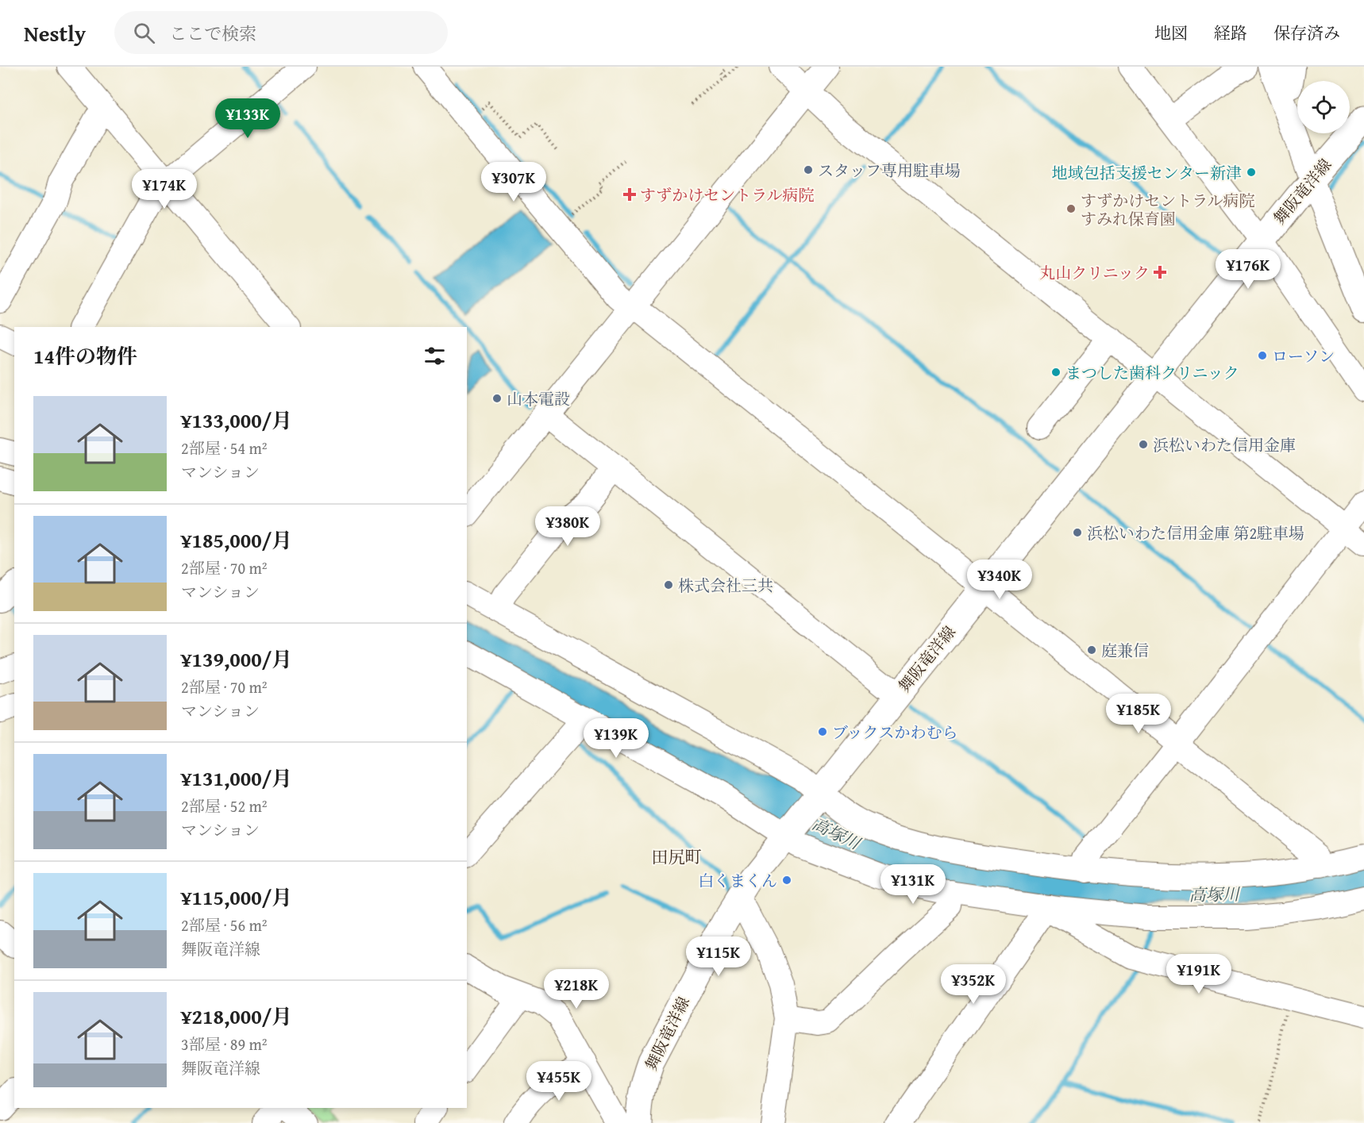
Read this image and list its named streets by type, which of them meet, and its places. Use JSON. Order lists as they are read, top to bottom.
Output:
{
  "streets": {
    "main road": ["舞阪竜洋線"]
  },
  "districts": ["田尻町"],
  "water": ["高塚川"],
  "places": {
    "other": [
      "スタッフ専用駐車場",
      "地域包括支援センター新津",
      "すずかけセントラル病院 すみれ保育園",
      "ローソン",
      "まつした歯科クリニック",
      "山本電設",
      "浜松いわた信用金庫",
      "浜松いわた信用金庫 第2駐車場",
      "株式会社三共",
      "庭兼信",
      "ブックスかわむら",
      "白くまくん"
    ],
    "health": ["すずかけセントラル病院", "丸山クリニック"]
  },
  "page": {
    "header": "Nestly",
    "search": "ここで検索",
    "nav": ["地図", "経路", "保存済み"],
    "price": [
      "¥133K",
      "¥307K",
      "¥174K",
      "¥176K",
      "¥380K",
      "¥340K",
      "¥185K",
      "¥139K",
      "¥131K",
      "¥115K",
      "¥191K",
      "¥352K",
      "¥218K",
      "¥455K"
    ],
    "heading": "14件の物件",
    "list": [
      {
        "name": "¥133,000/月",
        "note": "2部屋 · 54 m² · マンション"
      },
      {
        "name": "¥185,000/月",
        "note": "2部屋 · 70 m² · マンション"
      },
      {
        "name": "¥139,000/月",
        "note": "2部屋 · 70 m² · マンション"
      },
      {
        "name": "¥131,000/月",
        "note": "2部屋 · 52 m² · マンション"
      },
      {
        "name": "¥115,000/月",
        "note": "2部屋 · 56 m² · 舞阪竜洋線"
      },
      {
        "name": "¥218,000/月",
        "note": "3部屋 · 89 m² · 舞阪竜洋線"
      }
    ]
  }
}
